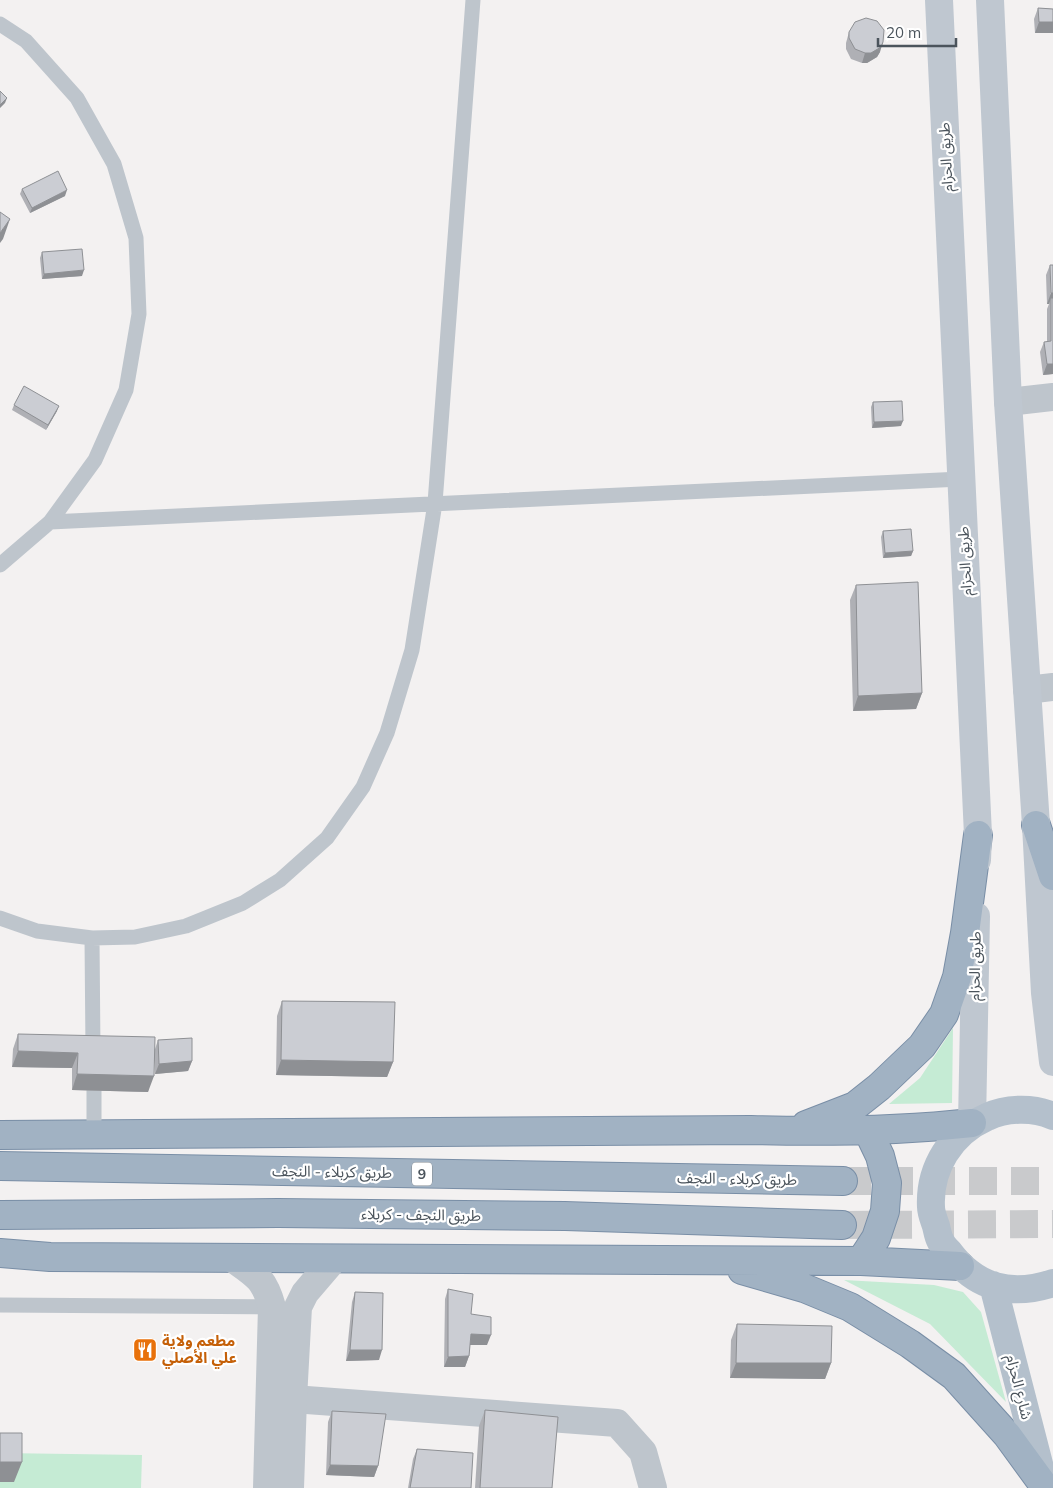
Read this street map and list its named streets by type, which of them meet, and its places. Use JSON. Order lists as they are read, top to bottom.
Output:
{
  "streets": {
    "highway": ["طريق کربلاء - النجف", "9", "طريق النجف - کربلاء"],
    "main road": ["طريق الحزام", "شارع الحزام"]
  },
  "places": {
    "restaurant": ["مطعم ولاية علي الأصلي"]
  },
  "scale_bar": "20 m"
}
